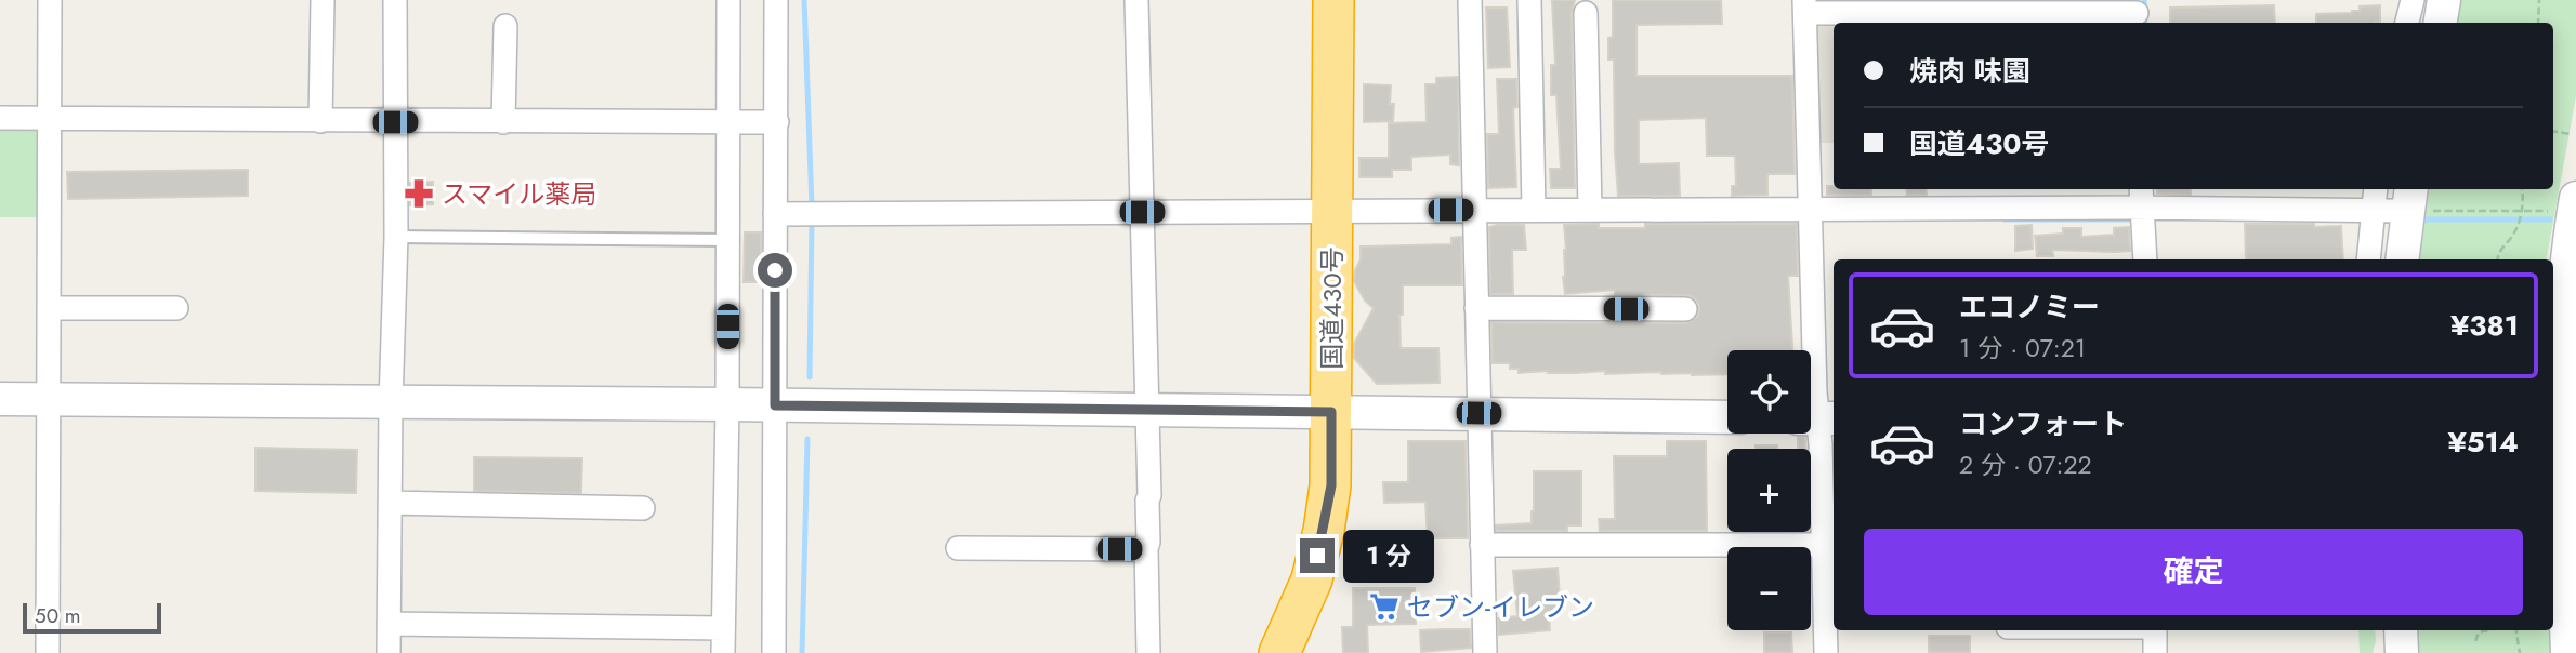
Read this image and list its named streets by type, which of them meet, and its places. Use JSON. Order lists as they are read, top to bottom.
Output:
{
  "streets": {
    "highway": ["国道430号"]
  },
  "places": {
    "pharmacy": ["スマイル薬局"],
    "supermarket": ["セブン-イレブン"]
  },
  "scale_bar": "50 m",
  "page": {
    "banner": ["焼肉 味園", "国道430号"],
    "list": [
      {
        "name": "エコノミー",
        "note": "1 分 · 07:21",
        "value": "¥381"
      },
      {
        "name": "コンフォート",
        "note": "2 分 · 07:22",
        "value": "¥514"
      }
    ],
    "map_buttons": ["+", "−"],
    "buttons": "確定",
    "bubble": "1 分",
    "scale": "50 m"
  }
}
